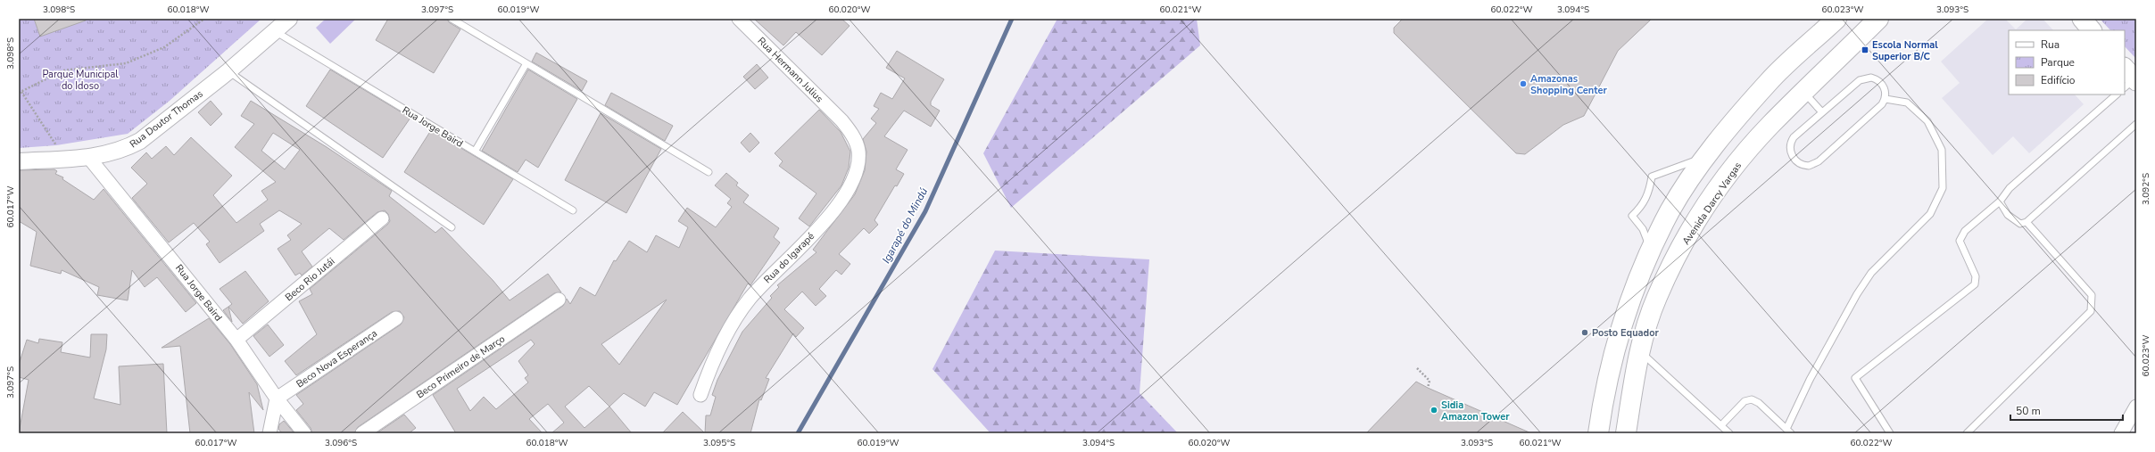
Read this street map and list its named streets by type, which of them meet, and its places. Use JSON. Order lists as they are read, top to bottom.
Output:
{
  "streets": {
    "main road": ["Avenida Darcy Vargas"],
    "street": [
      "Rua Hermann Julius",
      "Rua Doutor Thomas",
      "Rua Jorge Baird",
      "Rua do Igarapé",
      "Beco Rio Jutái",
      "Beco Nova Esperança",
      "Beco Primeiro de Março"
    ]
  },
  "crossings": [
    ["Rua Hermann Julius", "Rua do Igarapé"],
    ["Rua Doutor Thomas", "Rua Jorge Baird"],
    ["Rua Jorge Baird", "Beco Rio Jutái"],
    ["Rua Jorge Baird", "Beco Nova Esperança"]
  ],
  "water": ["Igarapé do Mindú"],
  "parks": ["Parque Municipal do Idoso"],
  "places": {
    "transit": ["Escola Normal Superior B/C"],
    "other": ["Amazonas Shopping Center", "Posto Equador", "Sidia Amazon Tower"]
  },
  "legend": ["Rua", "Parque", "Edifício"],
  "scale_bar": "50 m",
  "coordinates": [
    "3.098°S",
    "60.018°W",
    "3.097°S",
    "60.019°W",
    "60.020°W",
    "60.021°W",
    "60.022°W",
    "3.094°S",
    "60.023°W",
    "3.093°S",
    "3.092°S",
    "60.017°W",
    "3.096°S",
    "3.095°S"
  ]
}
